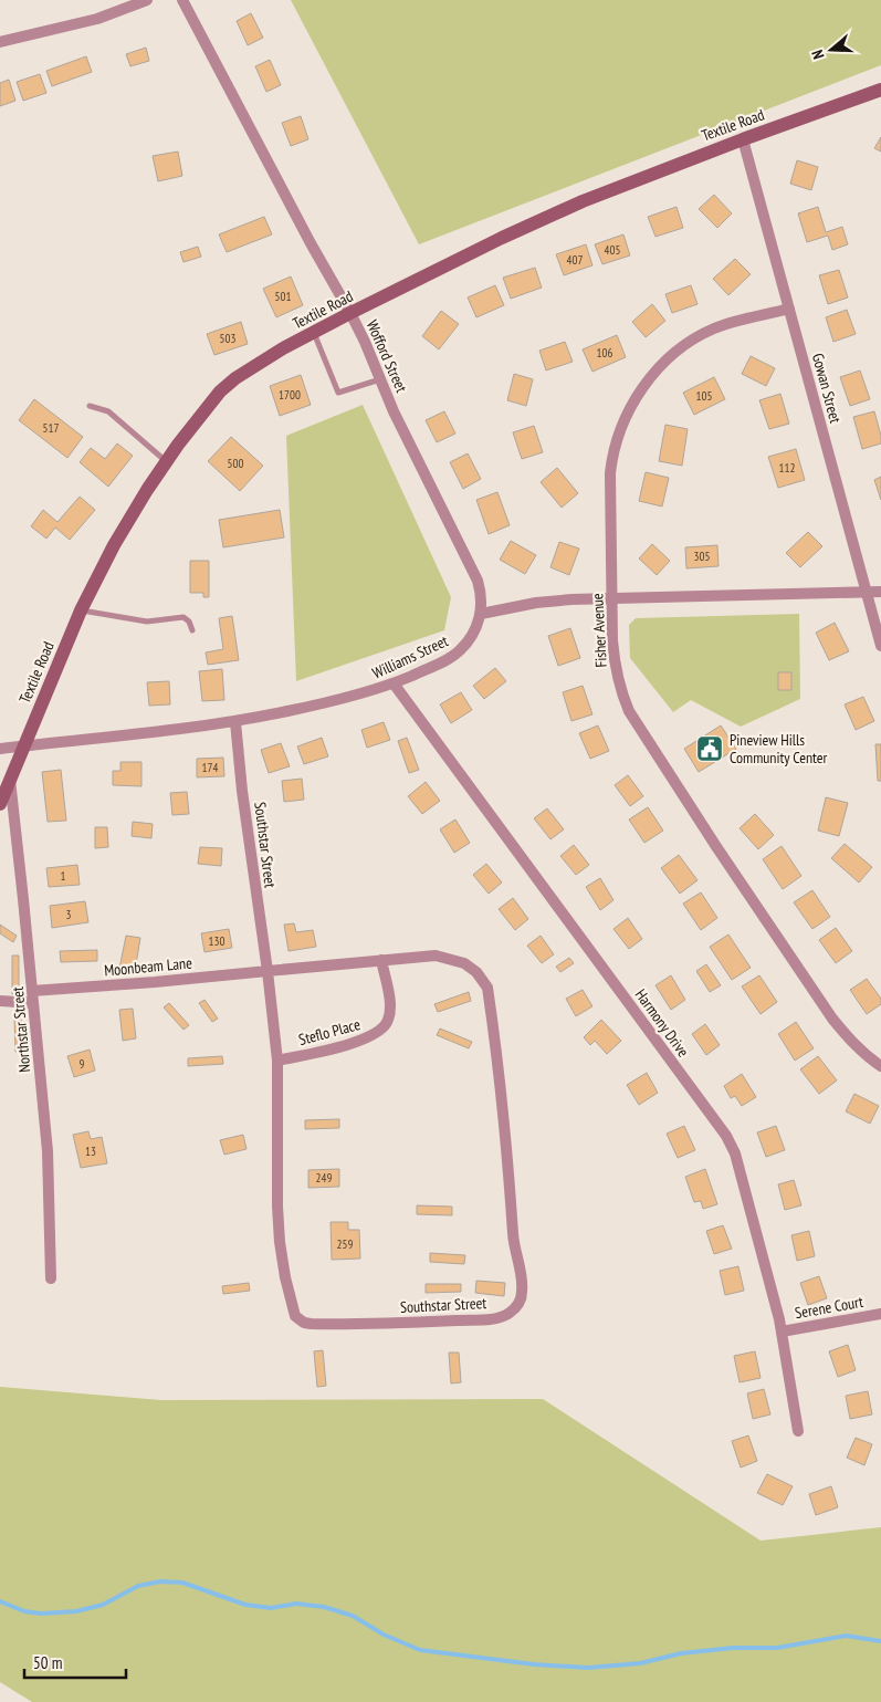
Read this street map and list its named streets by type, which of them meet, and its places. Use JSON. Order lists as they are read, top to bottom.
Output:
{
  "streets": {
    "street": [
      "Textile Road",
      "Wofford Street",
      "Gowan Street",
      "Fisher Avenue",
      "Williams Street",
      "Southstar Street",
      "Moonbeam Lane",
      "Harmony Drive",
      "Northstar Street",
      "Steflo Place",
      "Serene Court"
    ]
  },
  "crossings": [
    ["Textile Road", "Wofford Street"],
    ["Textile Road", "Gowan Street"],
    ["Textile Road", "Williams Street"],
    ["Textile Road", "Northstar Street"],
    ["Wofford Street", "Williams Street"],
    ["Gowan Street", "Fisher Avenue"],
    ["Williams Street", "Southstar Street"],
    ["Williams Street", "Harmony Drive"],
    ["Southstar Street", "Moonbeam Lane"],
    ["Southstar Street", "Steflo Place"],
    ["Moonbeam Lane", "Northstar Street"],
    ["Harmony Drive", "Serene Court"]
  ],
  "places": {
    "public building": ["Pineview Hills Community Center"]
  },
  "house_numbers": [
    "405",
    "407",
    "501",
    "503",
    "106",
    "1700",
    "105",
    "517",
    "500",
    "112",
    "305",
    "174",
    "1",
    "3",
    "130",
    "9",
    "13",
    "249",
    "259"
  ],
  "scale_bar": "50 m",
  "north": "left"
}
